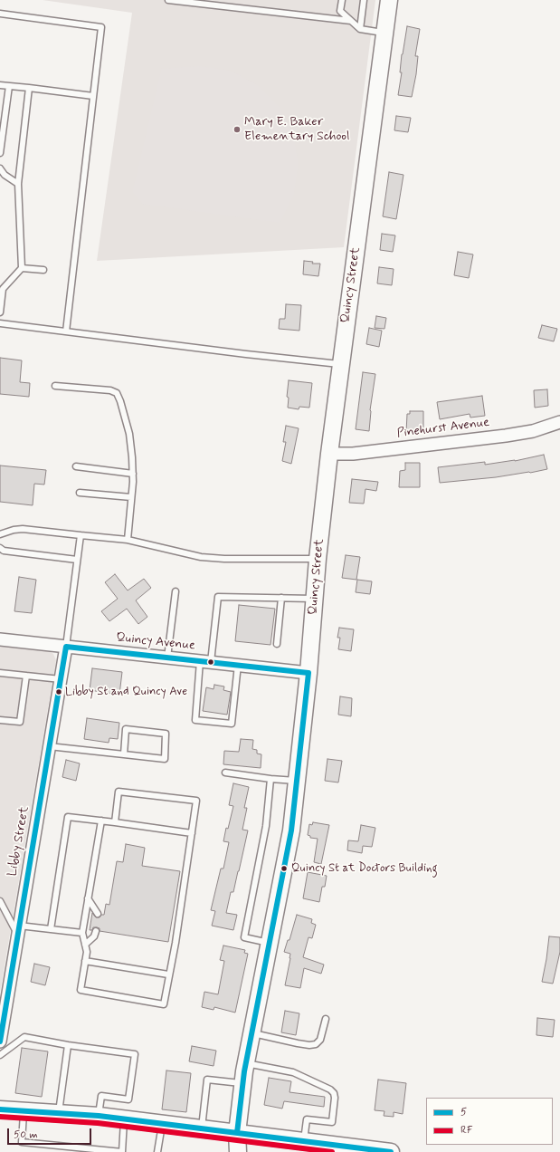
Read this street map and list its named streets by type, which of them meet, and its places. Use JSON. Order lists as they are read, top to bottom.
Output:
{
  "streets": {
    "main road": ["Quincy Street"],
    "street": ["Pinehurst Avenue", "Quincy Avenue", "Libby Street"]
  },
  "crossings": [
    ["Quincy Street", "Pinehurst Avenue"],
    ["Quincy Street", "Quincy Avenue"],
    ["Quincy Avenue", "Libby Street"]
  ],
  "places": ["Mary E. Baker Elementary School", "Libby St and Quincy Ave", "Quincy St at Doctors Building"],
  "lines": ["transit line 5", "transit line RF"],
  "legend": ["5", "RF"],
  "scale_bar": "50 m"
}
